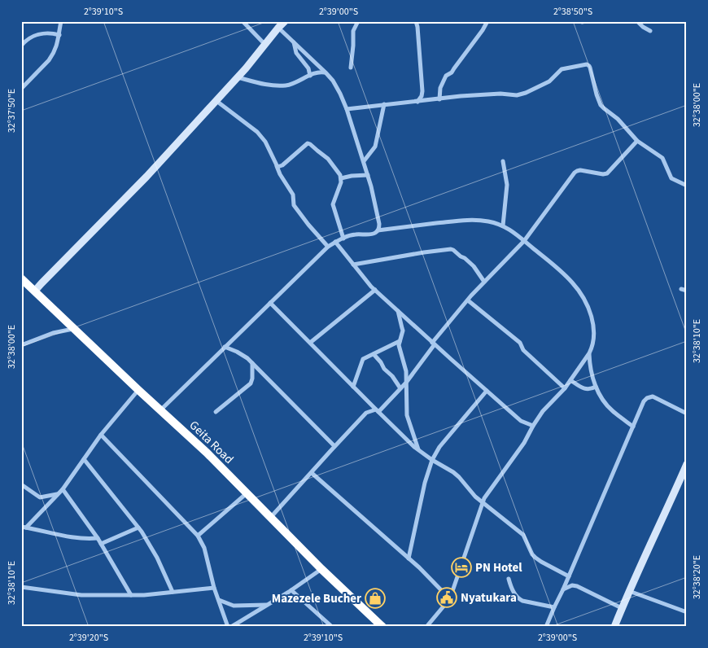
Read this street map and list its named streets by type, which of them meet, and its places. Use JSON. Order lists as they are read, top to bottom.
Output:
{
  "streets": {
    "highway": ["Geita Road"]
  },
  "places": {
    "hotel": ["PN Hotel"],
    "public building": ["Nyatukara"],
    "shop": ["Mazezele Bucher"]
  },
  "coordinates": [
    "2°39'10\"S",
    "2°39'00\"S",
    "2°38'50\"S",
    "32°38'00\"E",
    "32°37'50\"E",
    "32°38'10\"E",
    "32°38'20\"E",
    "2°39'20\"S"
  ]
}
